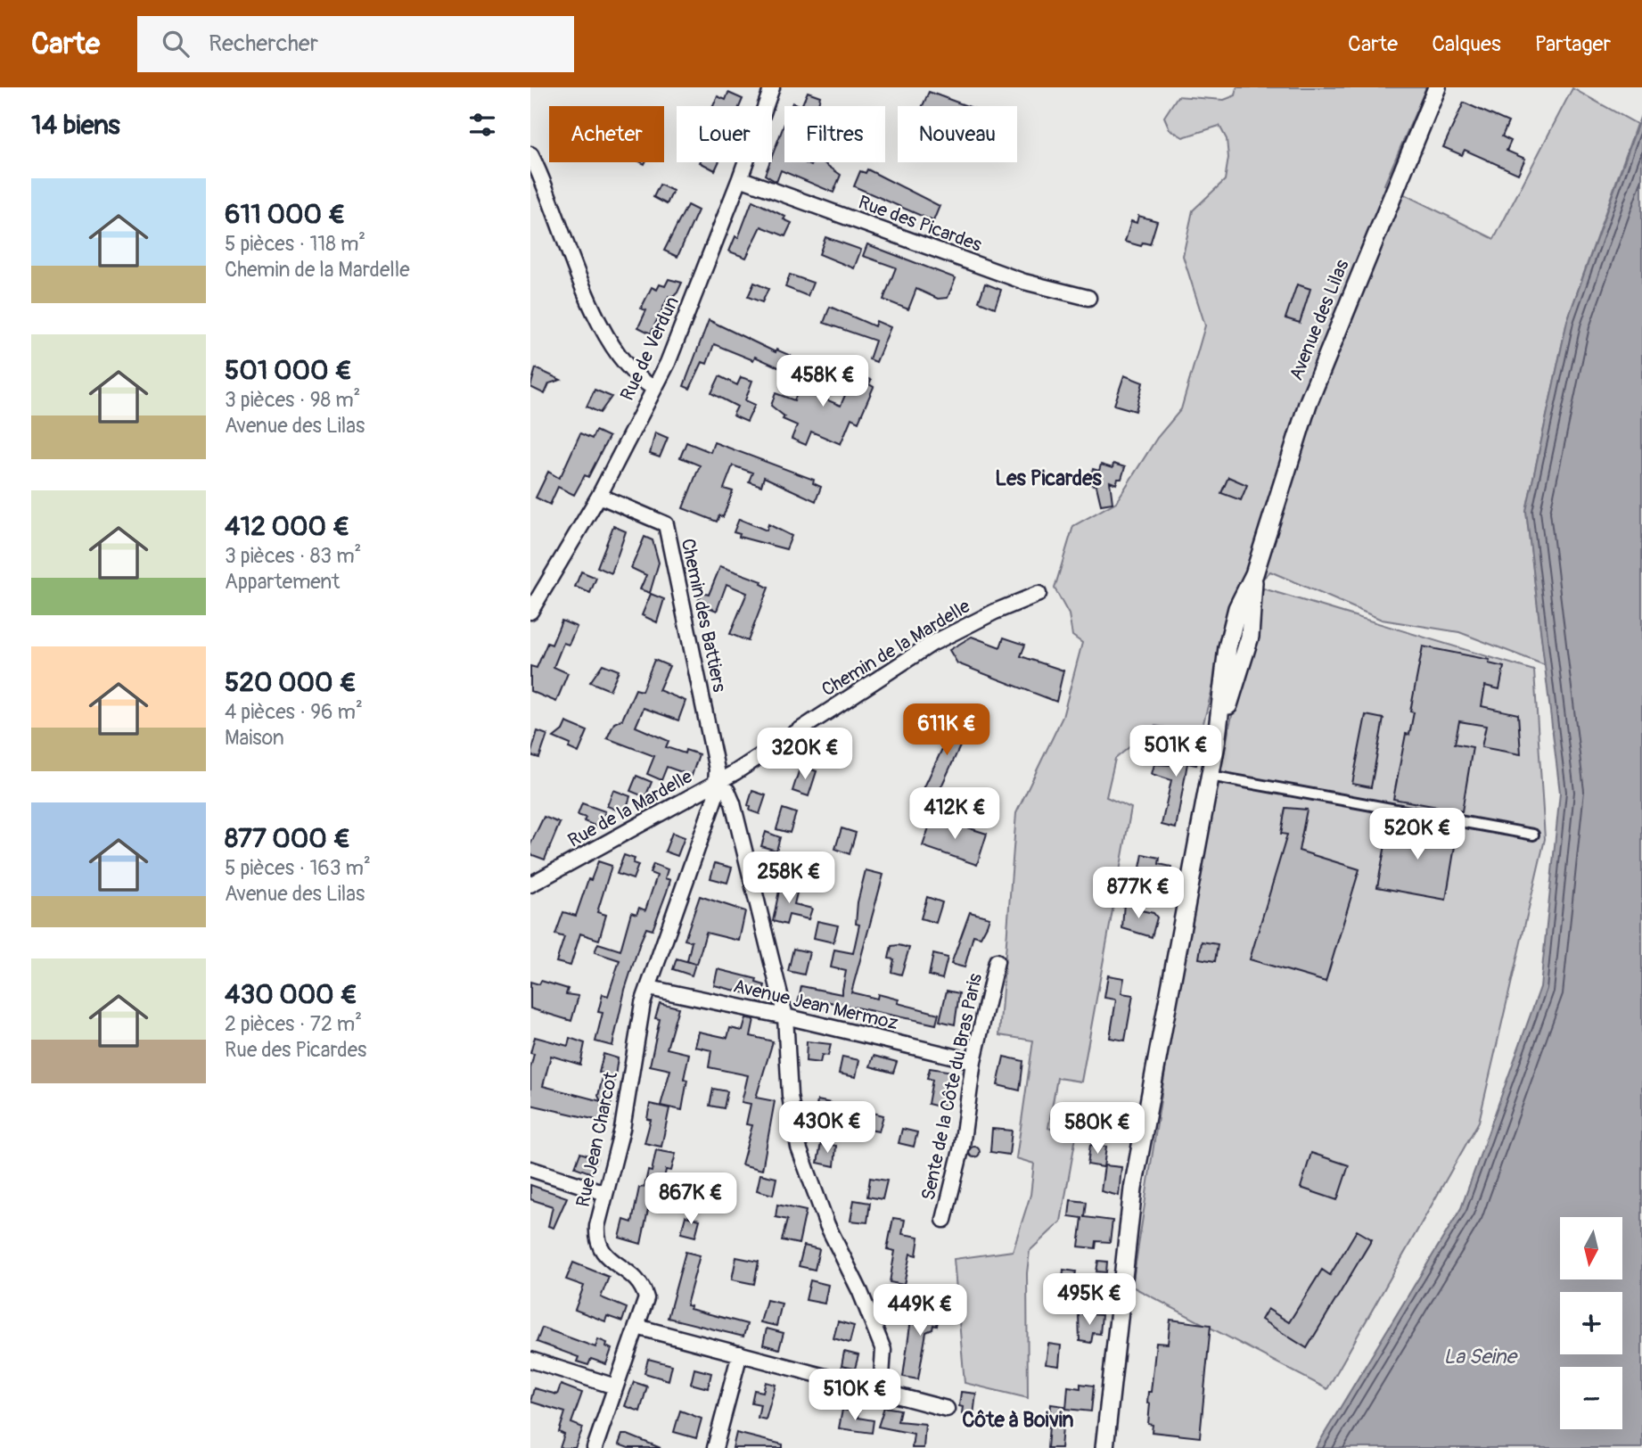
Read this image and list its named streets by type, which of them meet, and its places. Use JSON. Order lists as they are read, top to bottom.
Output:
{
  "streets": {
    "street": [
      "Rue des Picardes",
      "Avenue des Lilas",
      "Rue de Verdun",
      "Chemin des Battiers",
      "Chemin de la Mardelle",
      "Rue de la Mardelle",
      "Avenue Jean Mermoz",
      "Sente de la Côte du Bras Paris",
      "Rue Jean Charcot"
    ]
  },
  "crossings": [
    ["Rue des Picardes", "Rue de Verdun"],
    ["Rue de Verdun", "Chemin des Battiers"],
    ["Chemin des Battiers", "Chemin de la Mardelle"],
    ["Chemin des Battiers", "Rue de la Mardelle"],
    ["Chemin des Battiers", "Rue Jean Charcot"],
    ["Chemin de la Mardelle", "Rue de la Mardelle"],
    ["Chemin de la Mardelle", "Rue Jean Charcot"],
    ["Rue de la Mardelle", "Rue Jean Charcot"],
    ["Avenue Jean Mermoz", "Sente de la Côte du Bras Paris"],
    ["Avenue Jean Mermoz", "Rue Jean Charcot"]
  ],
  "districts": ["Les Picardes", "Côte à Boivin"],
  "water": ["La Seine"],
  "north": "bottom",
  "page": {
    "header": "Carte",
    "search": "Rechercher",
    "nav": ["Carte", "Calques", "Partager"],
    "heading": "14 biens",
    "chip": [
      "Acheter",
      "Louer",
      "Filtres",
      "Nouveau"
    ],
    "list": [
      {
        "name": "611 000 €",
        "note": "5 pièces · 118 m² · Chemin de la Mardelle"
      },
      {
        "name": "501 000 €",
        "note": "3 pièces · 98 m² · Avenue des Lilas"
      },
      {
        "name": "412 000 €",
        "note": "3 pièces · 83 m² · Appartement"
      },
      {
        "name": "520 000 €",
        "note": "4 pièces · 96 m² · Maison"
      },
      {
        "name": "877 000 €",
        "note": "5 pièces · 163 m² · Avenue des Lilas"
      },
      {
        "name": "430 000 €",
        "note": "2 pièces · 72 m² · Rue des Picardes"
      }
    ],
    "price": [
      "458K €",
      "611K €",
      "501K €",
      "320K €",
      "412K €",
      "520K €",
      "258K €",
      "877K €",
      "430K €",
      "580K €",
      "867K €",
      "495K €",
      "449K €",
      "510K €"
    ],
    "map_buttons": ["+", "−"]
  }
}
